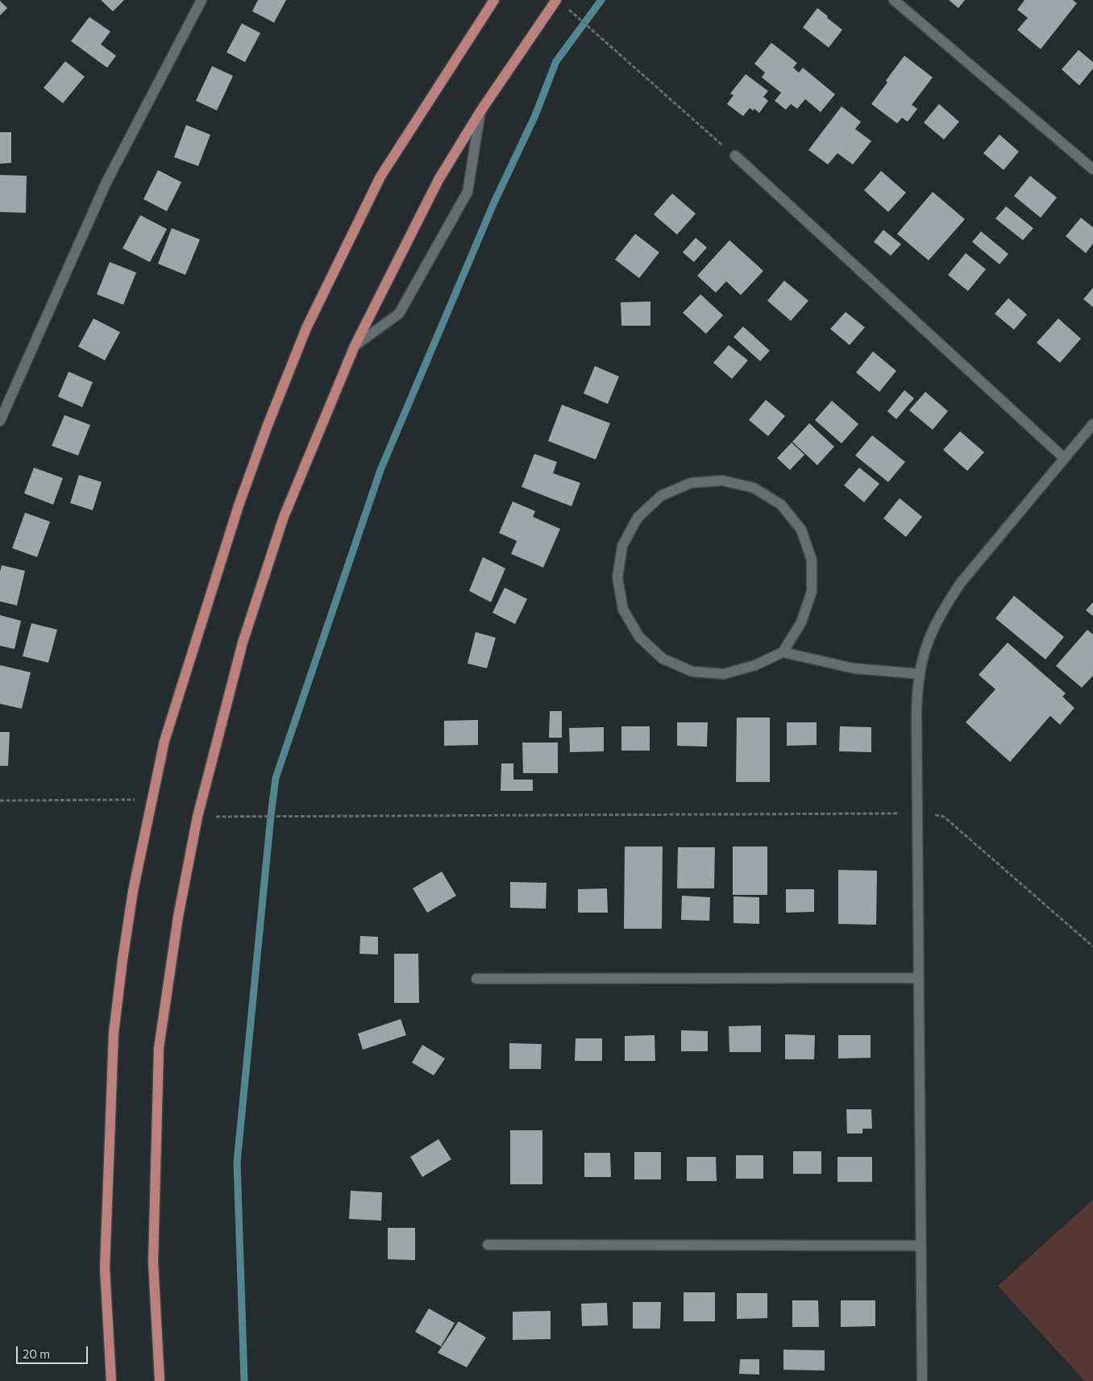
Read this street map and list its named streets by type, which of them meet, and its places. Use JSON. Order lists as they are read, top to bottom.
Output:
{
  "scale_bar": "20 m"
}
